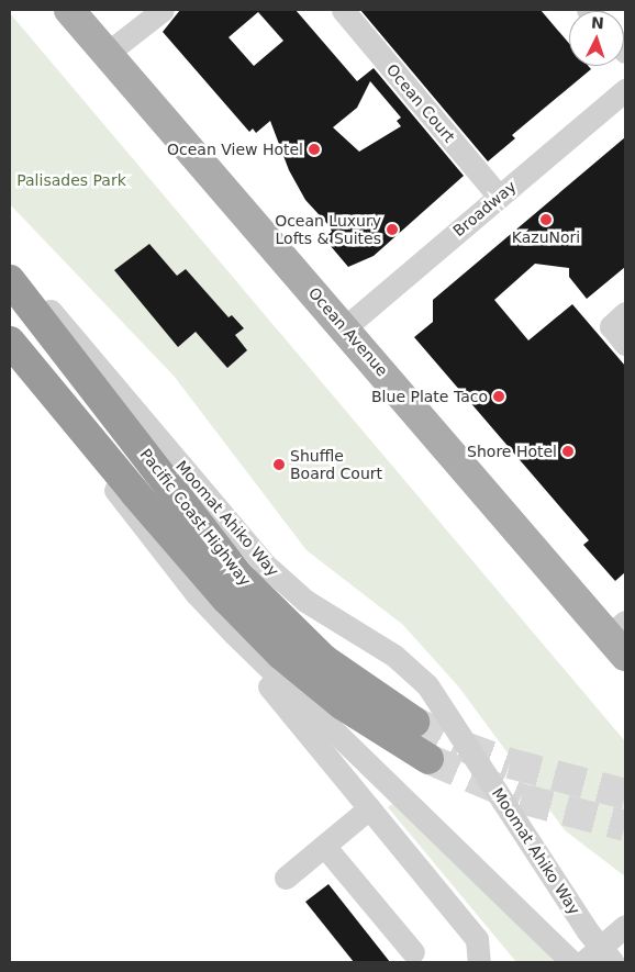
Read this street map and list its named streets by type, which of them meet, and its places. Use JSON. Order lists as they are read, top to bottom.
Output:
{
  "streets": {
    "highway": ["Pacific Coast Highway"],
    "main road": ["Ocean Avenue"],
    "street": ["Ocean Court", "Broadway", "Moomat Ahiko Way"]
  },
  "crossings": [
    ["Ocean Court", "Broadway"],
    ["Broadway", "Ocean Avenue"]
  ],
  "parks": ["Palisades Park"],
  "places": [
    "Ocean View Hotel",
    "KazuNori",
    "Ocean Luxury Lofts & Suites",
    "Blue Plate Taco",
    "Shore Hotel",
    "Shuffle Board Court"
  ],
  "north": "top"
}
